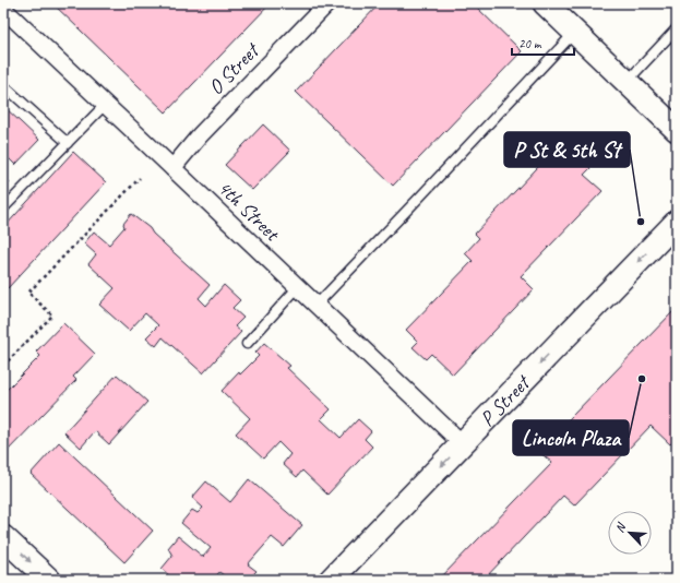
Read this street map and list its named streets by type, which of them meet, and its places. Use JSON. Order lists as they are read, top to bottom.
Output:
{
  "streets": {
    "main road": ["P Street"],
    "street": ["O Street", "4th Street"]
  },
  "crossings": [
    ["O Street", "4th Street"],
    ["4th Street", "P Street"]
  ],
  "one_way": ["P Street"],
  "places": ["P St & 5th St", "Lincoln Plaza"],
  "scale_bar": "20 m",
  "north": "top left"
}
